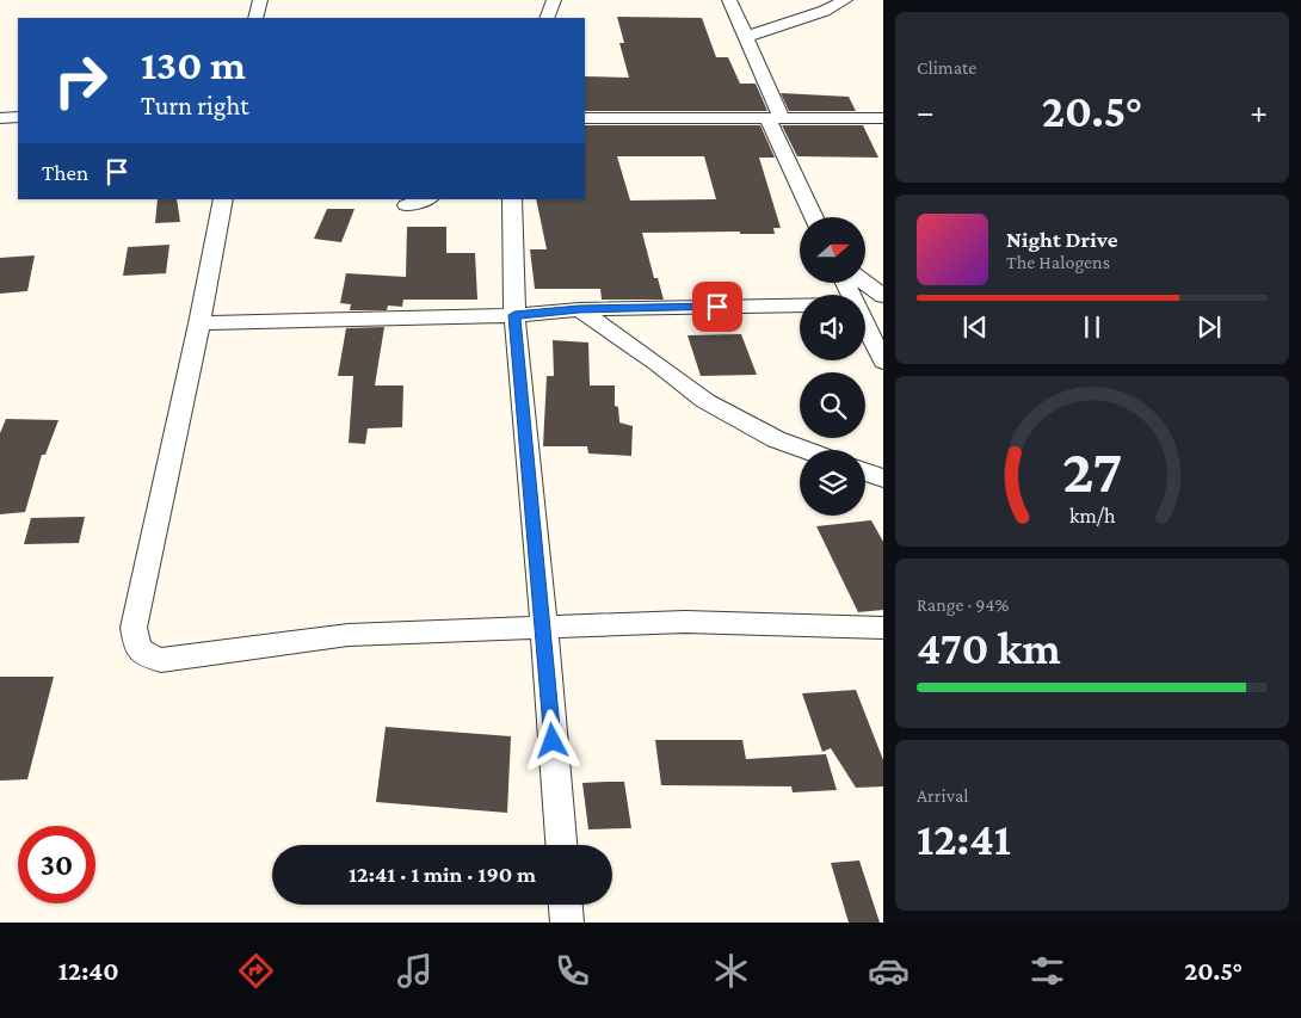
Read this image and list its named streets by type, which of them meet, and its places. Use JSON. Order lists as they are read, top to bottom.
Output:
{
  "north": "right",
  "page": {
    "tile": [
      "Climate",
      ["Range · 94%", "470 km"],
      ["Arrival", "12:41"]
    ],
    "turn": ["130 m", "Turn right"],
    "heat": ["−", "20.5°", "+"],
    "then": "Then",
    "song": ["Night Drive", "The Halogens"],
    "limit": "30",
    "trip": "12:41 · 1 min · 190 m",
    "tabs": ["12:40", "20.5°"],
    "gauge": ["27", "km/h"]
  }
}
